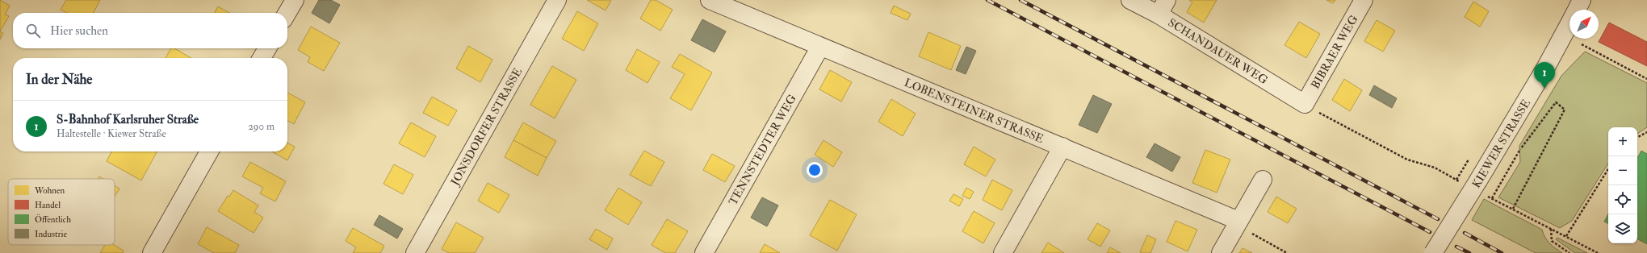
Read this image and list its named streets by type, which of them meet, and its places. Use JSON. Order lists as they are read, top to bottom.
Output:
{
  "streets": {
    "street": [
      "SCHANDAUER WEG",
      "BIBRAER WEG",
      "LOBENSTEINER STRASSE",
      "JONSDORFER STRASSE",
      "KIEWER STRASSE",
      "TENNSTEDTER WEG"
    ]
  },
  "crossings": [
    ["SCHANDAUER WEG", "BIBRAER WEG"],
    ["LOBENSTEINER STRASSE", "TENNSTEDTER WEG"]
  ],
  "legend": [
    "Wohnen",
    "Handel",
    "Öffentlich",
    "Industrie"
  ],
  "north": "top right",
  "page": {
    "search": "Hier suchen",
    "heading": "In der Nähe",
    "pins": "1",
    "list": [
      {
        "mark": "1",
        "name": "S-Bahnhof Karlsruher Straße",
        "note": "Haltestelle · Kiewer Straße",
        "value": "290 m"
      }
    ],
    "map_buttons": ["+", "−"]
  }
}
